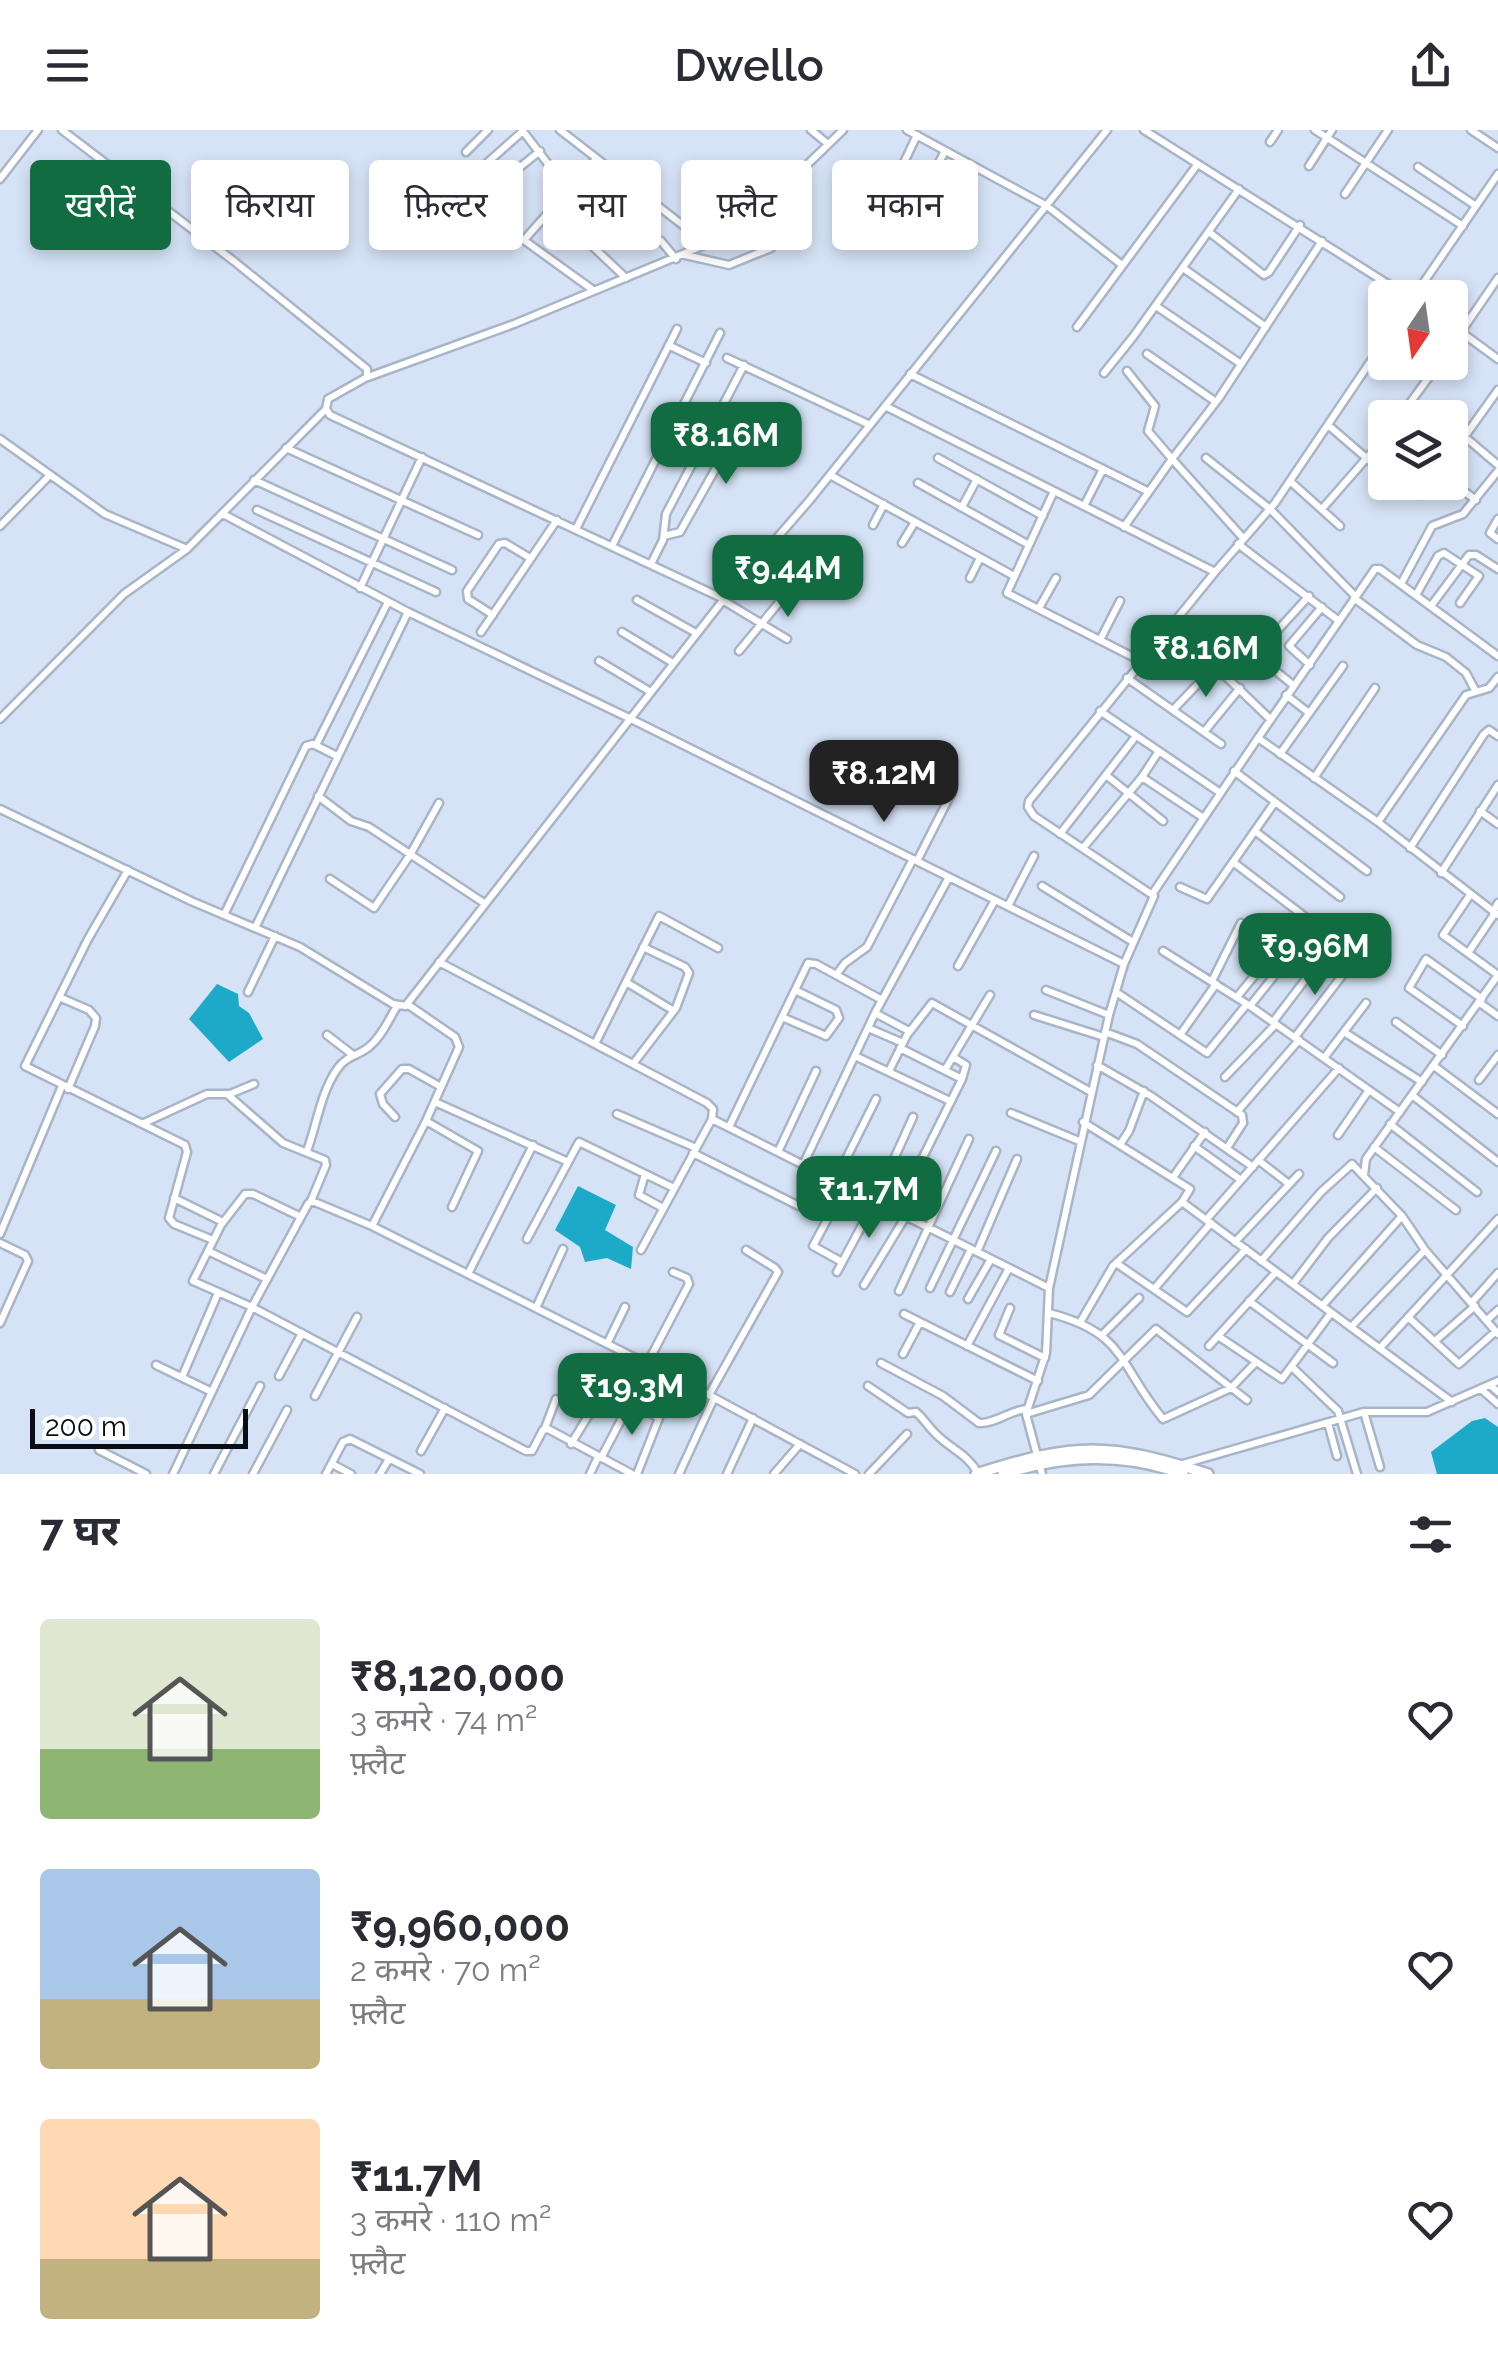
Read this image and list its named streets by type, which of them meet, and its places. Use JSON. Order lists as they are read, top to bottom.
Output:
{
  "scale_bar": "200 m",
  "north": "bottom",
  "page": {
    "header": "Dwello",
    "chip": [
      "खरीदें",
      "किराया",
      "फ़िल्टर",
      "नया",
      "फ़्लैट",
      "मकान"
    ],
    "price": [
      "₹8.16M",
      "₹9.44M",
      "₹8.16M",
      "₹8.12M",
      "₹9.96M",
      "₹11.7M",
      "₹19.3M"
    ],
    "scale": "200 m",
    "heading": "7 घर",
    "list": [
      {
        "name": "₹8,120,000",
        "note": "3 कमरे · 74 m² · फ़्लैट"
      },
      {
        "name": "₹9,960,000",
        "note": "2 कमरे · 70 m² · फ़्लैट"
      },
      {
        "name": "₹11.7M",
        "note": "3 कमरे · 110 m² · फ़्लैट"
      }
    ]
  }
}
